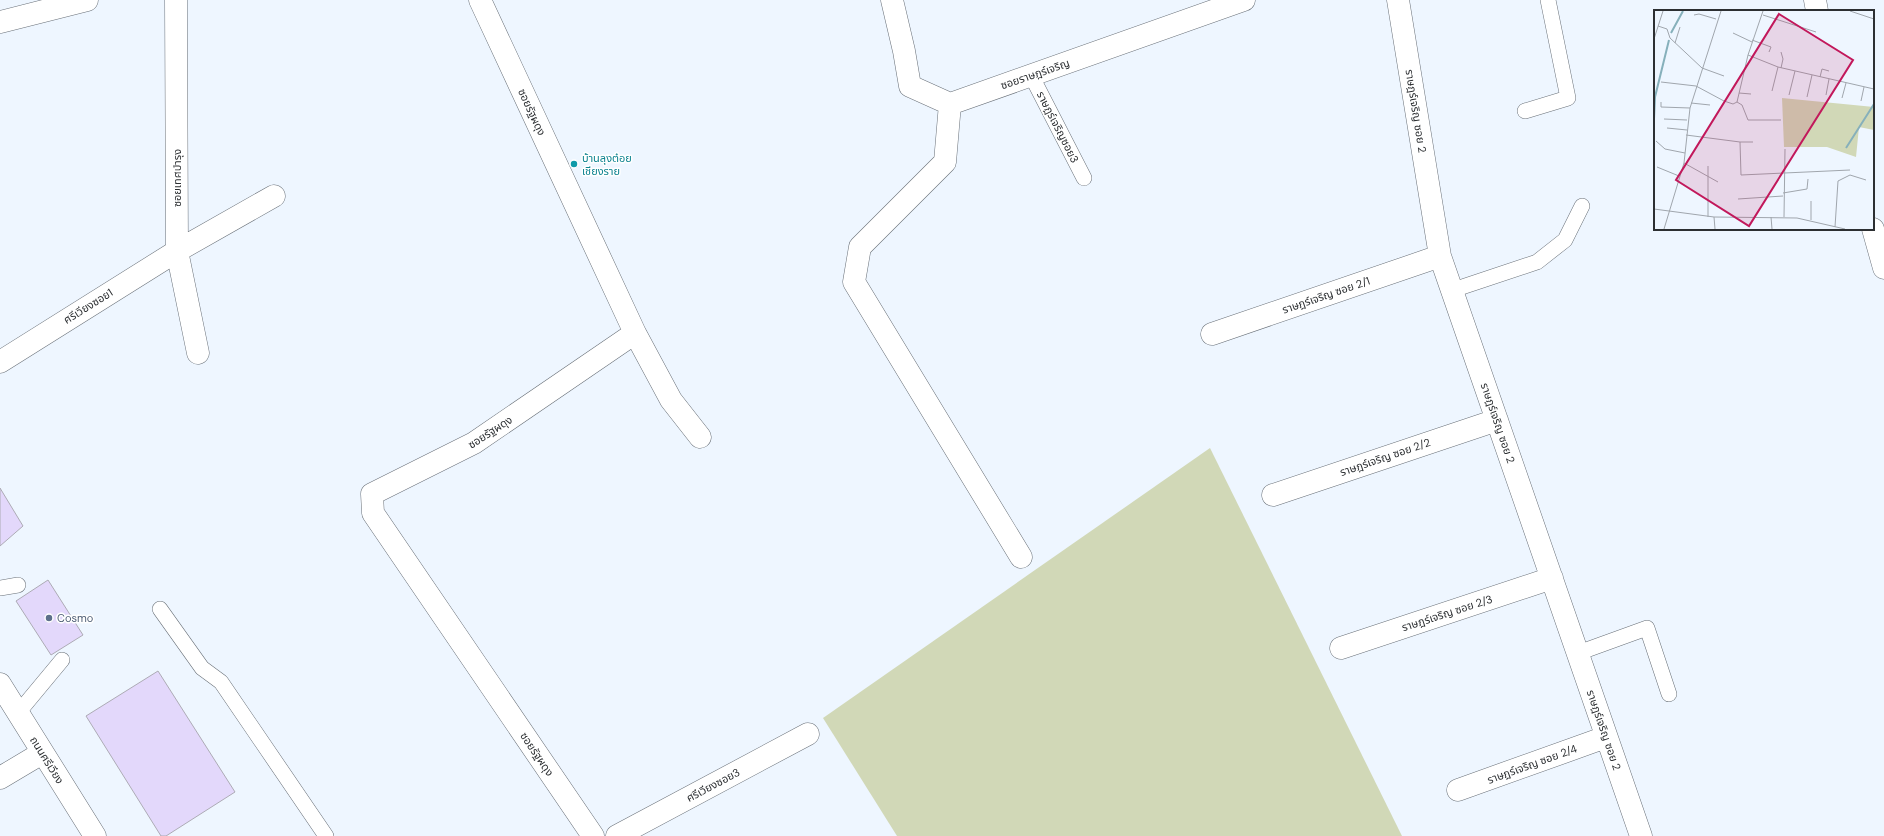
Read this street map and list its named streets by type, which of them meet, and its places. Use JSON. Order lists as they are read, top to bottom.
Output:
{
  "streets": {
    "street": [
      "ซอยราษฎร์เจริญ",
      "ราษฎร์เจริญ ซอย 2",
      "ซอยรัฐผดุง",
      "ซอยเทศบำรุง",
      "ราษฎร์เจริญ ซอย 2/1",
      "ศรีเวียงซอย1",
      "ราษฎร์เจริญ ซอย 2/2",
      "ราษฎร์เจริญ ซอย 2/3",
      "ถนนศรีเวียง",
      "ราษฎร์เจริญ ซอย 2/4",
      "ศรีเวียงซอย3"
    ],
    "lane": ["ราษฎร์เจริญซอย3"]
  },
  "crossings": [
    ["ซอยราษฎร์เจริญ", "ราษฎร์เจริญซอย3"],
    ["ราษฎร์เจริญ ซอย 2", "ราษฎร์เจริญ ซอย 2/1"],
    ["ราษฎร์เจริญ ซอย 2", "ราษฎร์เจริญ ซอย 2/2"],
    ["ราษฎร์เจริญ ซอย 2", "ราษฎร์เจริญ ซอย 2/3"],
    ["ราษฎร์เจริญ ซอย 2", "ราษฎร์เจริญ ซอย 2/4"],
    ["ซอยเทศบำรุง", "ศรีเวียงซอย1"]
  ],
  "places": ["บ้านลุงต๋อย เชียงราย", "Cosmo"]
}
